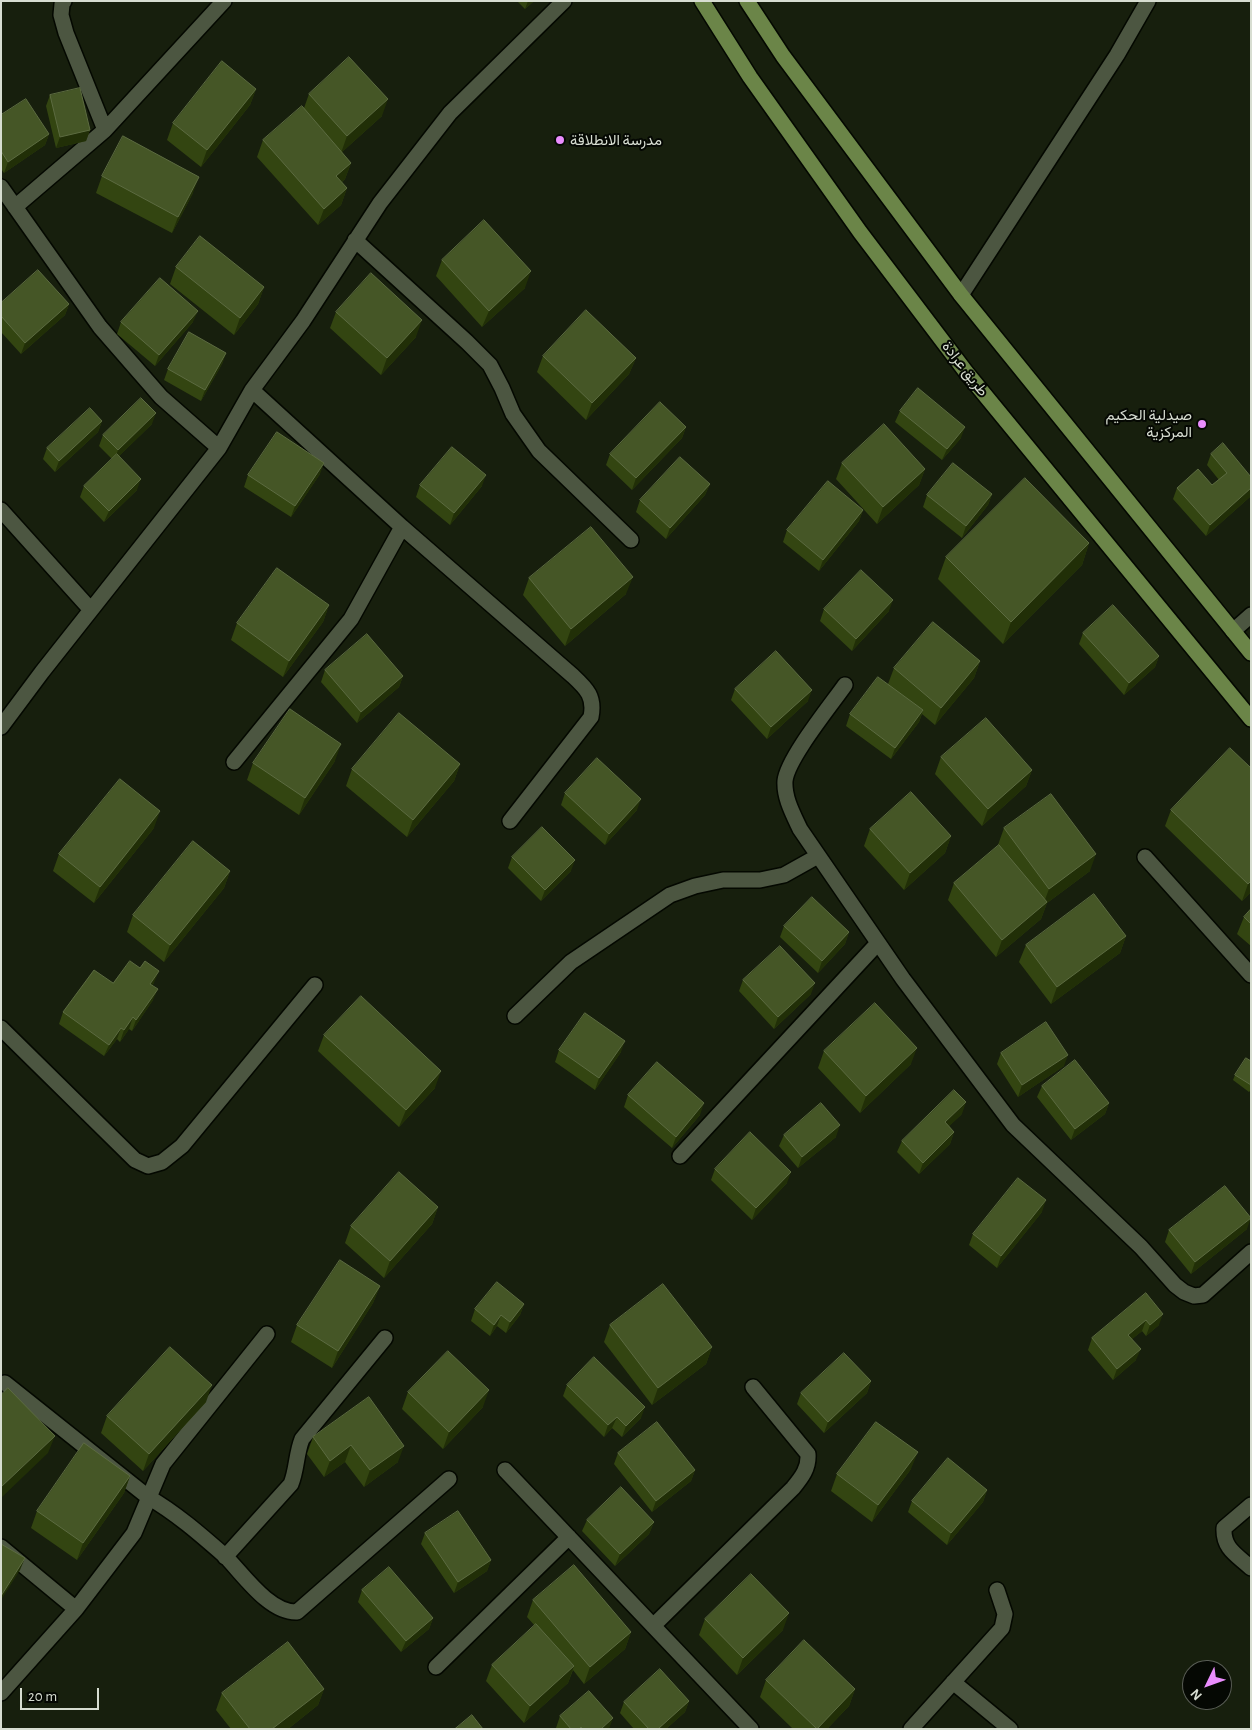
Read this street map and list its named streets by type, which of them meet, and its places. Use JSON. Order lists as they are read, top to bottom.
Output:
{
  "streets": {
    "main road": ["طريق عرادة"]
  },
  "places": ["مدرسة الانطلاقة", "صيدلية الحكيم المركزية"],
  "scale_bar": "20 m",
  "north": "bottom left"
}
